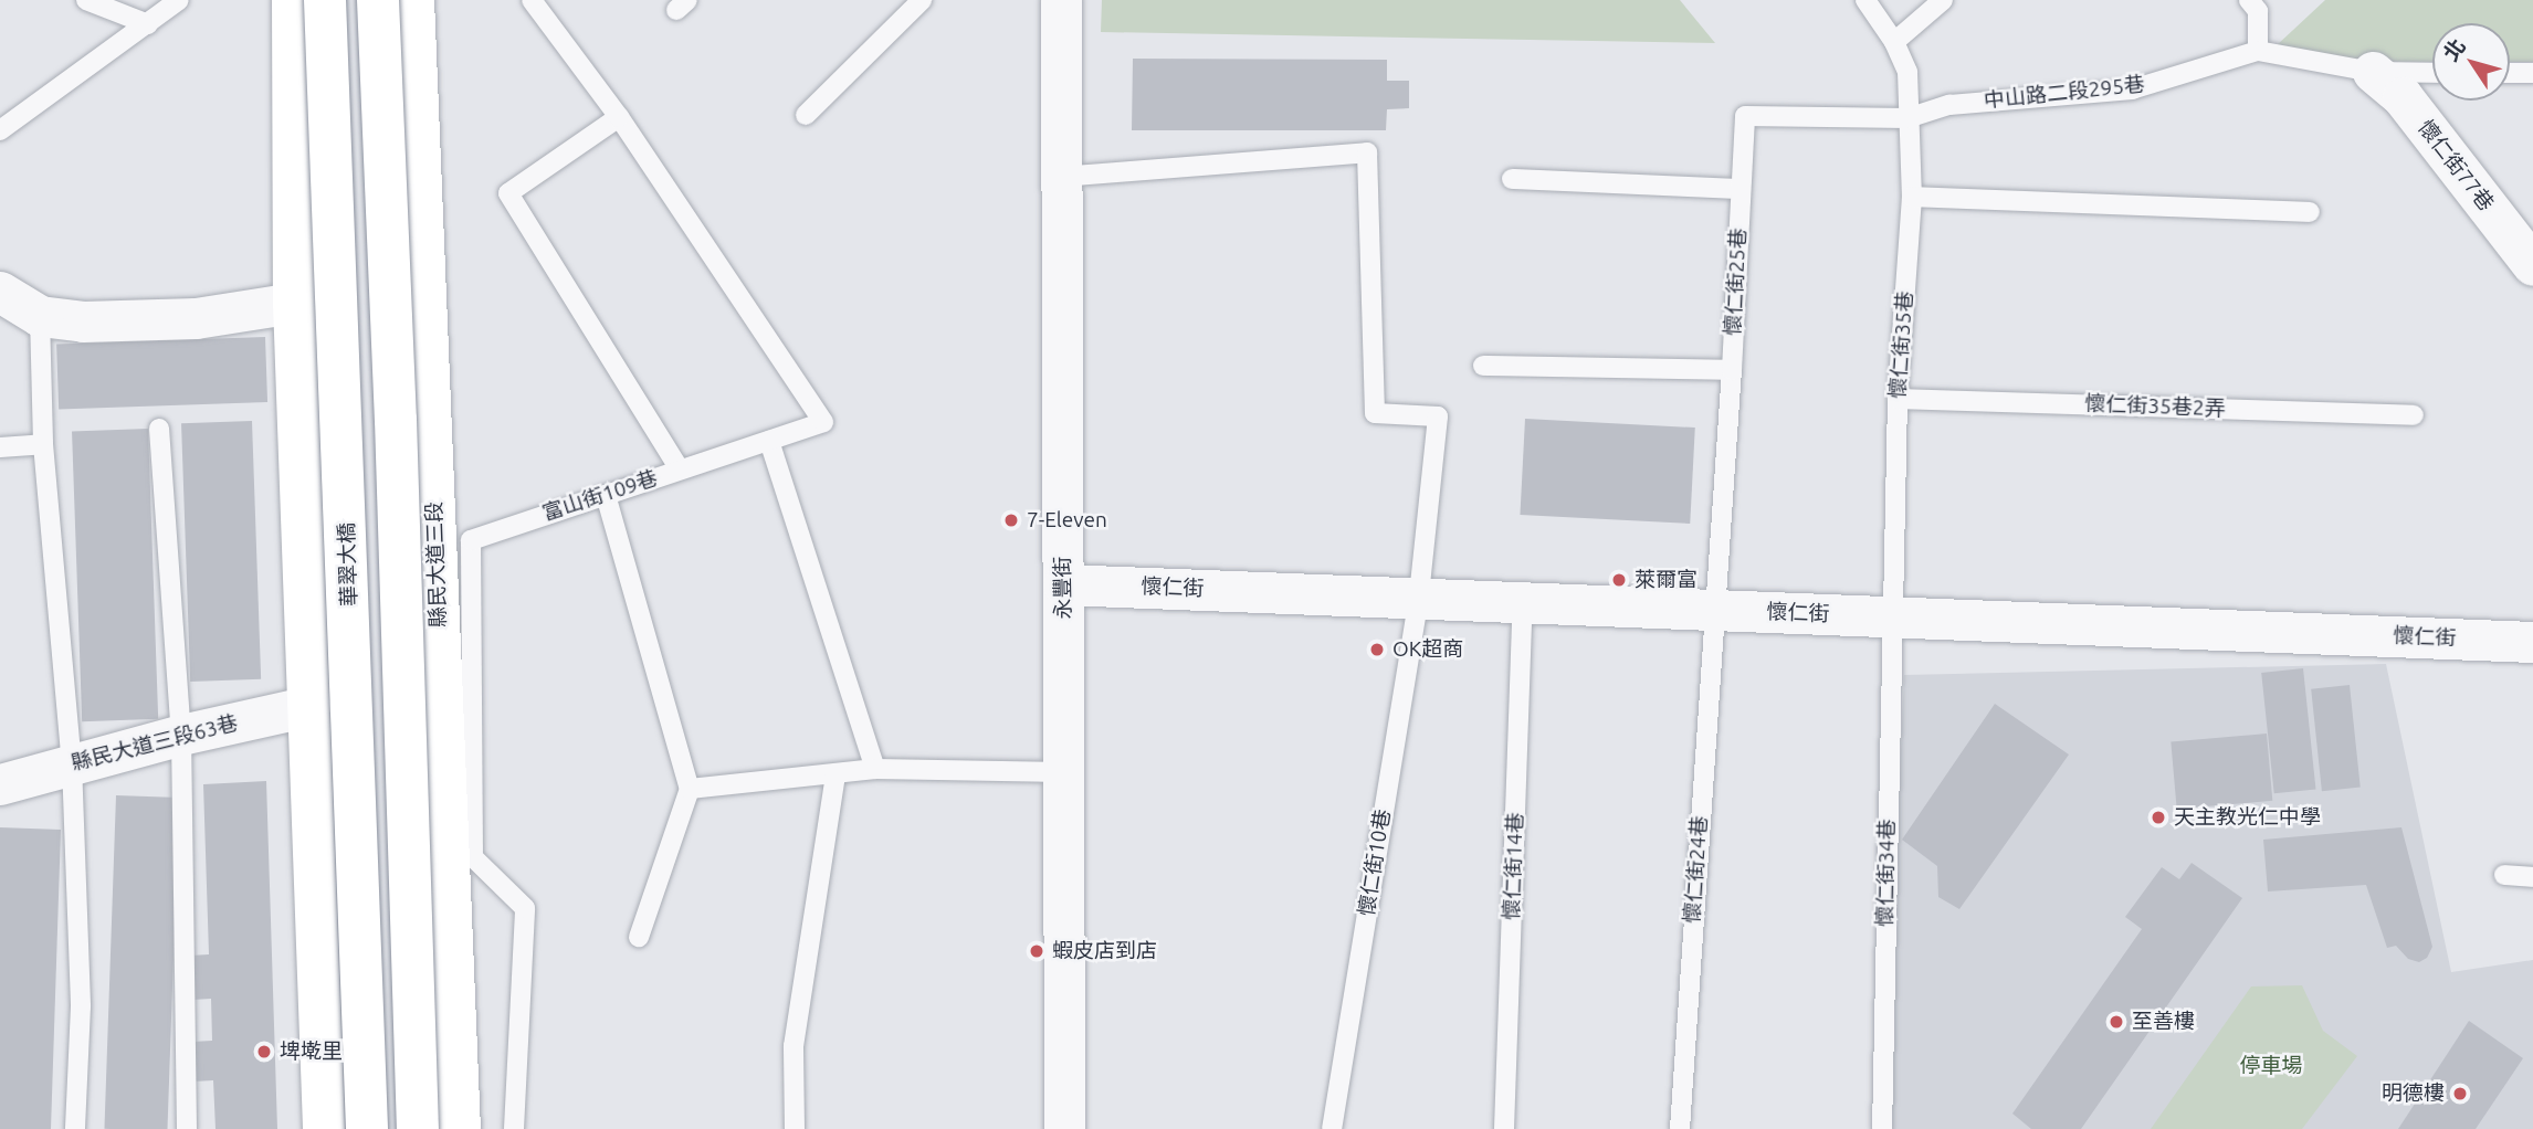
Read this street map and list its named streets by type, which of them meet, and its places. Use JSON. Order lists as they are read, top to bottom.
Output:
{
  "streets": {
    "main road": ["華翠大橋", "縣民大道三段"],
    "street": [
      "懷仁街77巷",
      "永豐街",
      "懷仁街",
      "縣民大道三段63巷"
    ],
    "lane": [
      "中山路二段295巷",
      "懷仁街25巷",
      "懷仁街35巷",
      "懷仁街35巷2弄",
      "富山街109巷",
      "懷仁街10巷",
      "懷仁街14巷",
      "懷仁街24巷",
      "懷仁街34巷"
    ]
  },
  "crossings": [
    ["中山路二段295巷", "懷仁街77巷"],
    ["中山路二段295巷", "懷仁街25巷"],
    ["中山路二段295巷", "懷仁街35巷"],
    ["懷仁街25巷", "懷仁街35巷"],
    ["懷仁街25巷", "懷仁街"],
    ["懷仁街25巷", "懷仁街24巷"],
    ["懷仁街35巷", "懷仁街35巷2弄"],
    ["懷仁街35巷", "懷仁街"],
    ["懷仁街35巷", "懷仁街34巷"],
    ["永豐街", "懷仁街"],
    ["永豐街", "懷仁街10巷"],
    ["懷仁街", "懷仁街10巷"],
    ["懷仁街", "懷仁街14巷"],
    ["懷仁街", "懷仁街24巷"],
    ["懷仁街", "懷仁街34巷"]
  ],
  "parks": ["停車場"],
  "places": [
    "7-Eleven",
    "萊爾富",
    "OK超商",
    "天主教光仁中學",
    "蝦皮店到店",
    "至善樓",
    "埤墘里",
    "明德樓"
  ],
  "north": "top left"
}
